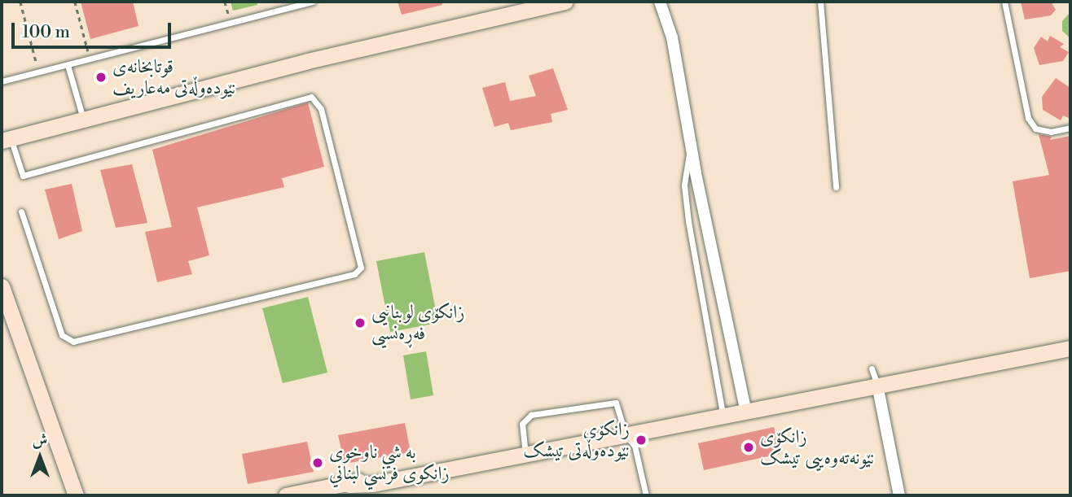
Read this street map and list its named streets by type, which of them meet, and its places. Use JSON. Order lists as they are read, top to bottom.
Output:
{
  "places": [
    "قوتابخانەی نێودەوڵەتی مەعاریف",
    "زانکۆی لوبنانیی فەڕەنسیی",
    "زانکۆی نێودەوڵەتی تیشک",
    "زانکۆی نێونەتەوەییی تیشک",
    "به شي ناوخوى زانكوى فرنسي لبناني"
  ],
  "scale_bar": "100 m",
  "north": "top"
}
